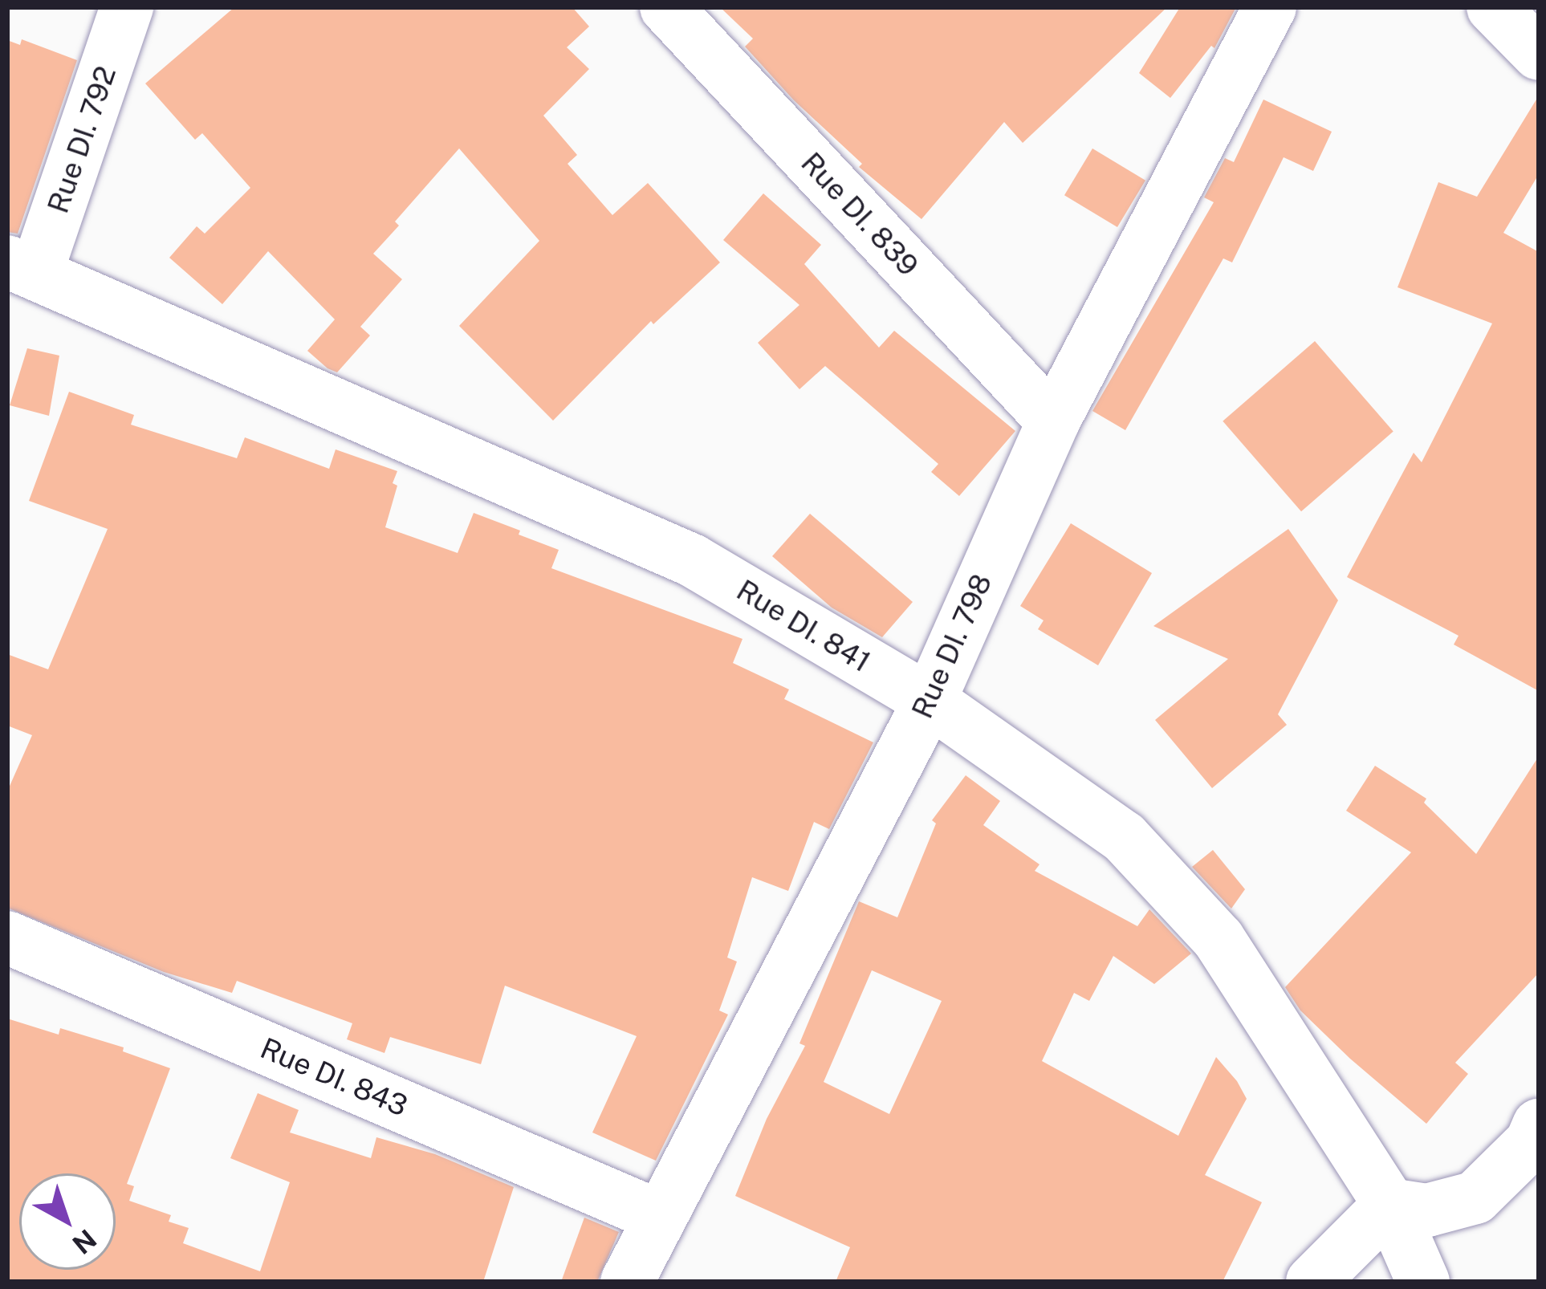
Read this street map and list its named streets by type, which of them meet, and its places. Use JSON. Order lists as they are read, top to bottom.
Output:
{
  "streets": {
    "street": [
      "Rue DI. 792",
      "Rue DI. 839",
      "Rue DI. 841",
      "Rue DI. 798",
      "Rue DI. 843"
    ]
  },
  "crossings": [
    ["Rue DI. 792", "Rue DI. 841"],
    ["Rue DI. 839", "Rue DI. 798"],
    ["Rue DI. 841", "Rue DI. 798"],
    ["Rue DI. 798", "Rue DI. 843"]
  ],
  "north": "bottom right"
}
